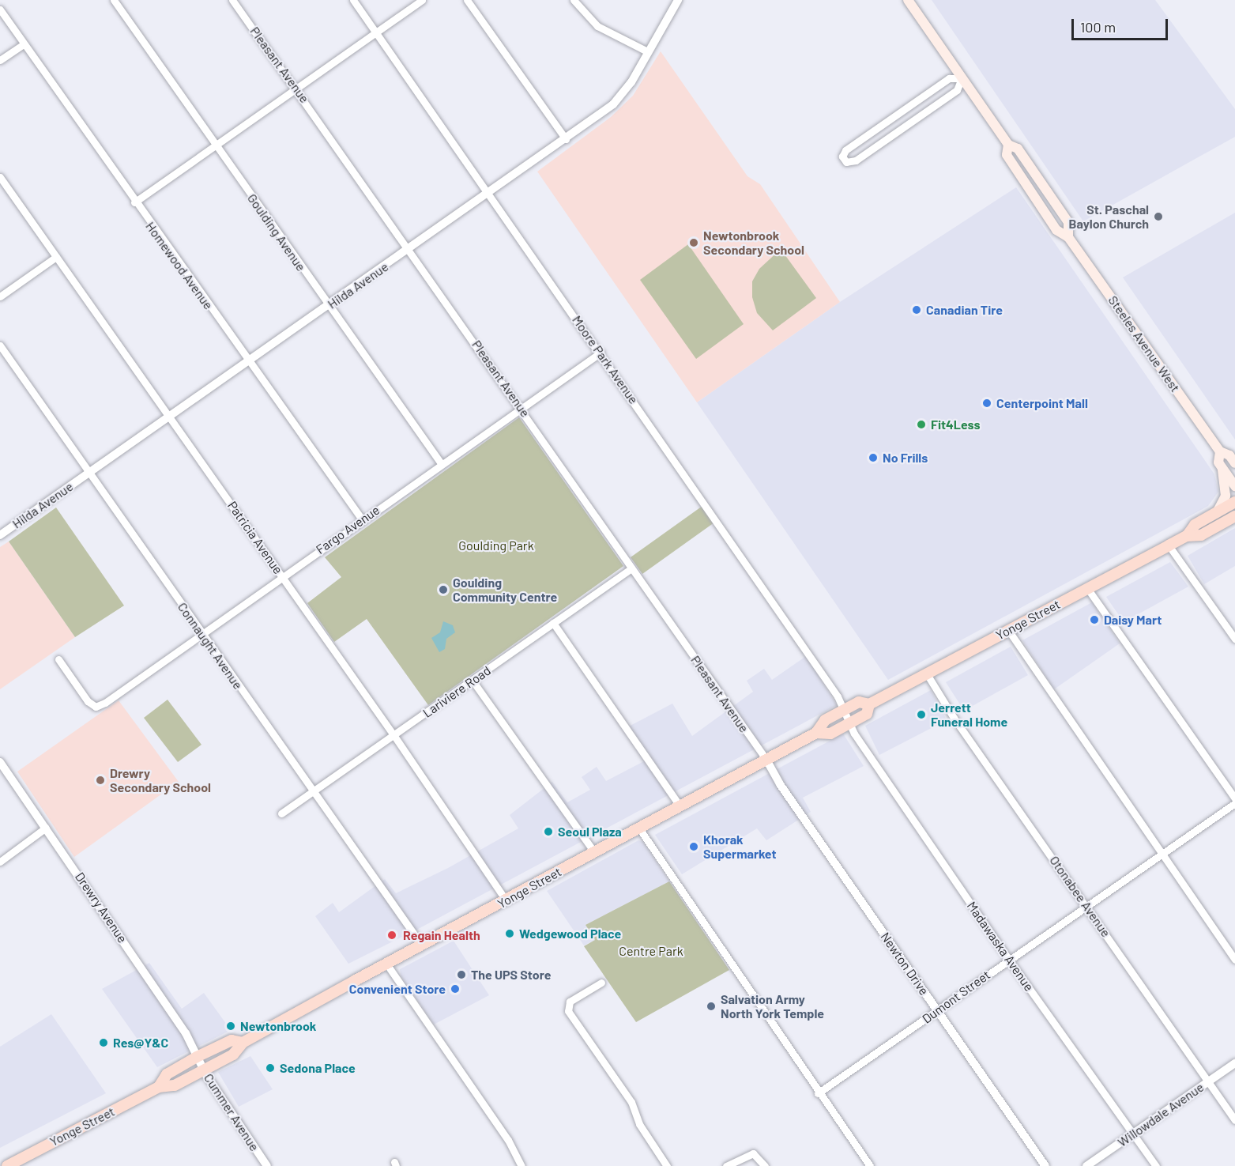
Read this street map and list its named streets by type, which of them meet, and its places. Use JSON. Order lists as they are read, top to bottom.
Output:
{
  "streets": {
    "main road": ["Steeles Avenue West", "Yonge Street"],
    "street": [
      "Pleasant Avenue",
      "Goulding Avenue",
      "Homewood Avenue",
      "Hilda Avenue",
      "Moore Park Avenue",
      "Fargo Avenue",
      "Patricia Avenue",
      "Connaught Avenue",
      "Lariviere Road",
      "Otonabee Avenue",
      "Drewry Avenue",
      "Madawaska Avenue",
      "Newton Drive",
      "Dumont Street",
      "Cummer Avenue",
      "Willowdale Avenue"
    ]
  },
  "crossings": [
    ["Pleasant Avenue", "Hilda Avenue"],
    ["Pleasant Avenue", "Fargo Avenue"],
    ["Pleasant Avenue", "Yonge Street"],
    ["Pleasant Avenue", "Lariviere Road"],
    ["Pleasant Avenue", "Newton Drive"],
    ["Goulding Avenue", "Hilda Avenue"],
    ["Goulding Avenue", "Fargo Avenue"],
    ["Homewood Avenue", "Hilda Avenue"],
    ["Homewood Avenue", "Fargo Avenue"],
    ["Hilda Avenue", "Moore Park Avenue"],
    ["Hilda Avenue", "Patricia Avenue"],
    ["Hilda Avenue", "Connaught Avenue"],
    ["Moore Park Avenue", "Fargo Avenue"],
    ["Moore Park Avenue", "Yonge Street"],
    ["Moore Park Avenue", "Madawaska Avenue"],
    ["Fargo Avenue", "Patricia Avenue"],
    ["Fargo Avenue", "Connaught Avenue"],
    ["Patricia Avenue", "Yonge Street"],
    ["Patricia Avenue", "Lariviere Road"],
    ["Yonge Street", "Connaught Avenue"],
    ["Yonge Street", "Otonabee Avenue"],
    ["Yonge Street", "Drewry Avenue"],
    ["Yonge Street", "Madawaska Avenue"],
    ["Yonge Street", "Newton Drive"],
    ["Yonge Street", "Cummer Avenue"],
    ["Connaught Avenue", "Lariviere Road"],
    ["Otonabee Avenue", "Dumont Street"],
    ["Otonabee Avenue", "Willowdale Avenue"],
    ["Drewry Avenue", "Cummer Avenue"],
    ["Madawaska Avenue", "Dumont Street"],
    ["Madawaska Avenue", "Willowdale Avenue"],
    ["Newton Drive", "Dumont Street"]
  ],
  "parks": ["Goulding Park", "Centre Park"],
  "places": [
    "St. Paschal Baylon Church",
    "Newtonbrook Secondary School",
    "Canadian Tire",
    "Centerpoint Mall",
    "Fit4Less",
    "No Frills",
    "Goulding Community Centre",
    "Daisy Mart",
    "Jerrett Funeral Home",
    "Drewry Secondary School",
    "Seoul Plaza",
    "Khorak Supermarket",
    "Wedgewood Place",
    "Regain Health",
    "The UPS Store",
    "Convenient Store",
    "Salvation Army North York Temple",
    "Newtonbrook",
    "Res@Y&C",
    "Sedona Place"
  ],
  "scale_bar": "100 m"
}
